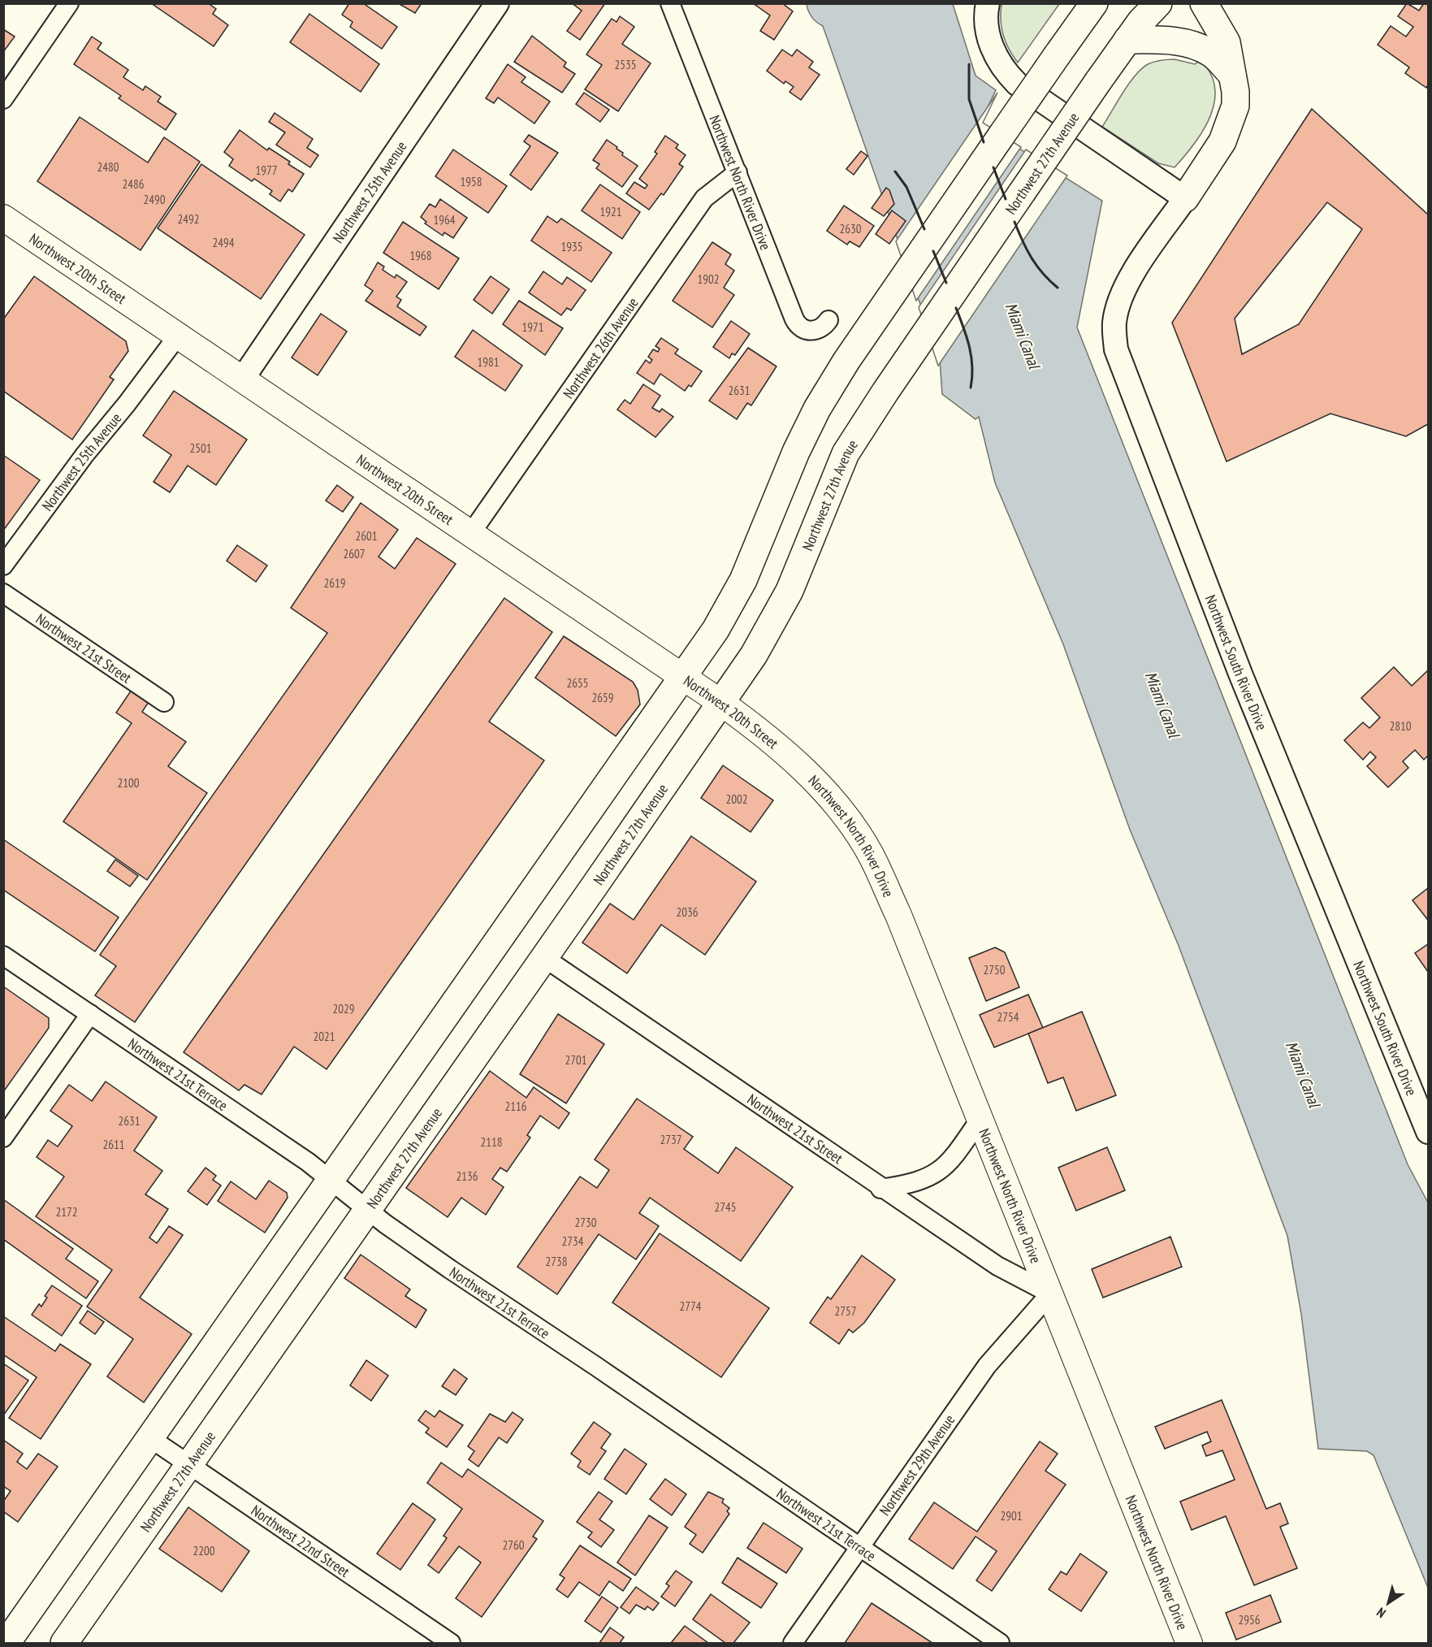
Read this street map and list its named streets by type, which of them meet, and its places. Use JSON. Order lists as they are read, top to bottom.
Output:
{
  "streets": {
    "highway": ["Northwest 27th Avenue"],
    "main road": ["Northwest North River Drive", "Northwest 20th Street"],
    "street": [
      "Northwest 25th Avenue",
      "Northwest 26th Avenue",
      "Northwest 21st Street",
      "Northwest South River Drive",
      "Northwest 21st Terrace",
      "Northwest 29th Avenue",
      "Northwest 22nd Street"
    ]
  },
  "crossings": [
    ["Northwest 27th Avenue", "Northwest 20th Street"],
    ["Northwest 27th Avenue", "Northwest 21st Street"],
    ["Northwest 27th Avenue", "Northwest 21st Terrace"],
    ["Northwest 27th Avenue", "Northwest 22nd Street"],
    ["Northwest North River Drive", "Northwest 20th Street"],
    ["Northwest North River Drive", "Northwest 26th Avenue"],
    ["Northwest North River Drive", "Northwest 21st Street"],
    ["Northwest North River Drive", "Northwest 29th Avenue"],
    ["Northwest 25th Avenue", "Northwest 20th Street"],
    ["Northwest 20th Street", "Northwest 26th Avenue"],
    ["Northwest 21st Street", "Northwest 29th Avenue"],
    ["Northwest 21st Terrace", "Northwest 29th Avenue"]
  ],
  "water": ["Miami Canal"],
  "house_numbers": [
    "2535",
    "2480",
    "1977",
    "1958",
    "2486",
    "2490",
    "1921",
    "2492",
    "1964",
    "2630",
    "2494",
    "1935",
    "1968",
    "1902",
    "1971",
    "1981",
    "2631",
    "2501",
    "2601",
    "2607",
    "2619",
    "2655",
    "2659",
    "2810",
    "2100",
    "2002",
    "2036",
    "2750",
    "2029",
    "2754",
    "2021",
    "2701",
    "2116",
    "2631",
    "2737",
    "2118",
    "2611",
    "2136",
    "2745",
    "2172",
    "2730",
    "2734",
    "2738",
    "2774",
    "2757",
    "2901",
    "2760",
    "2200",
    "2956"
  ],
  "north": "bottom left"
}
